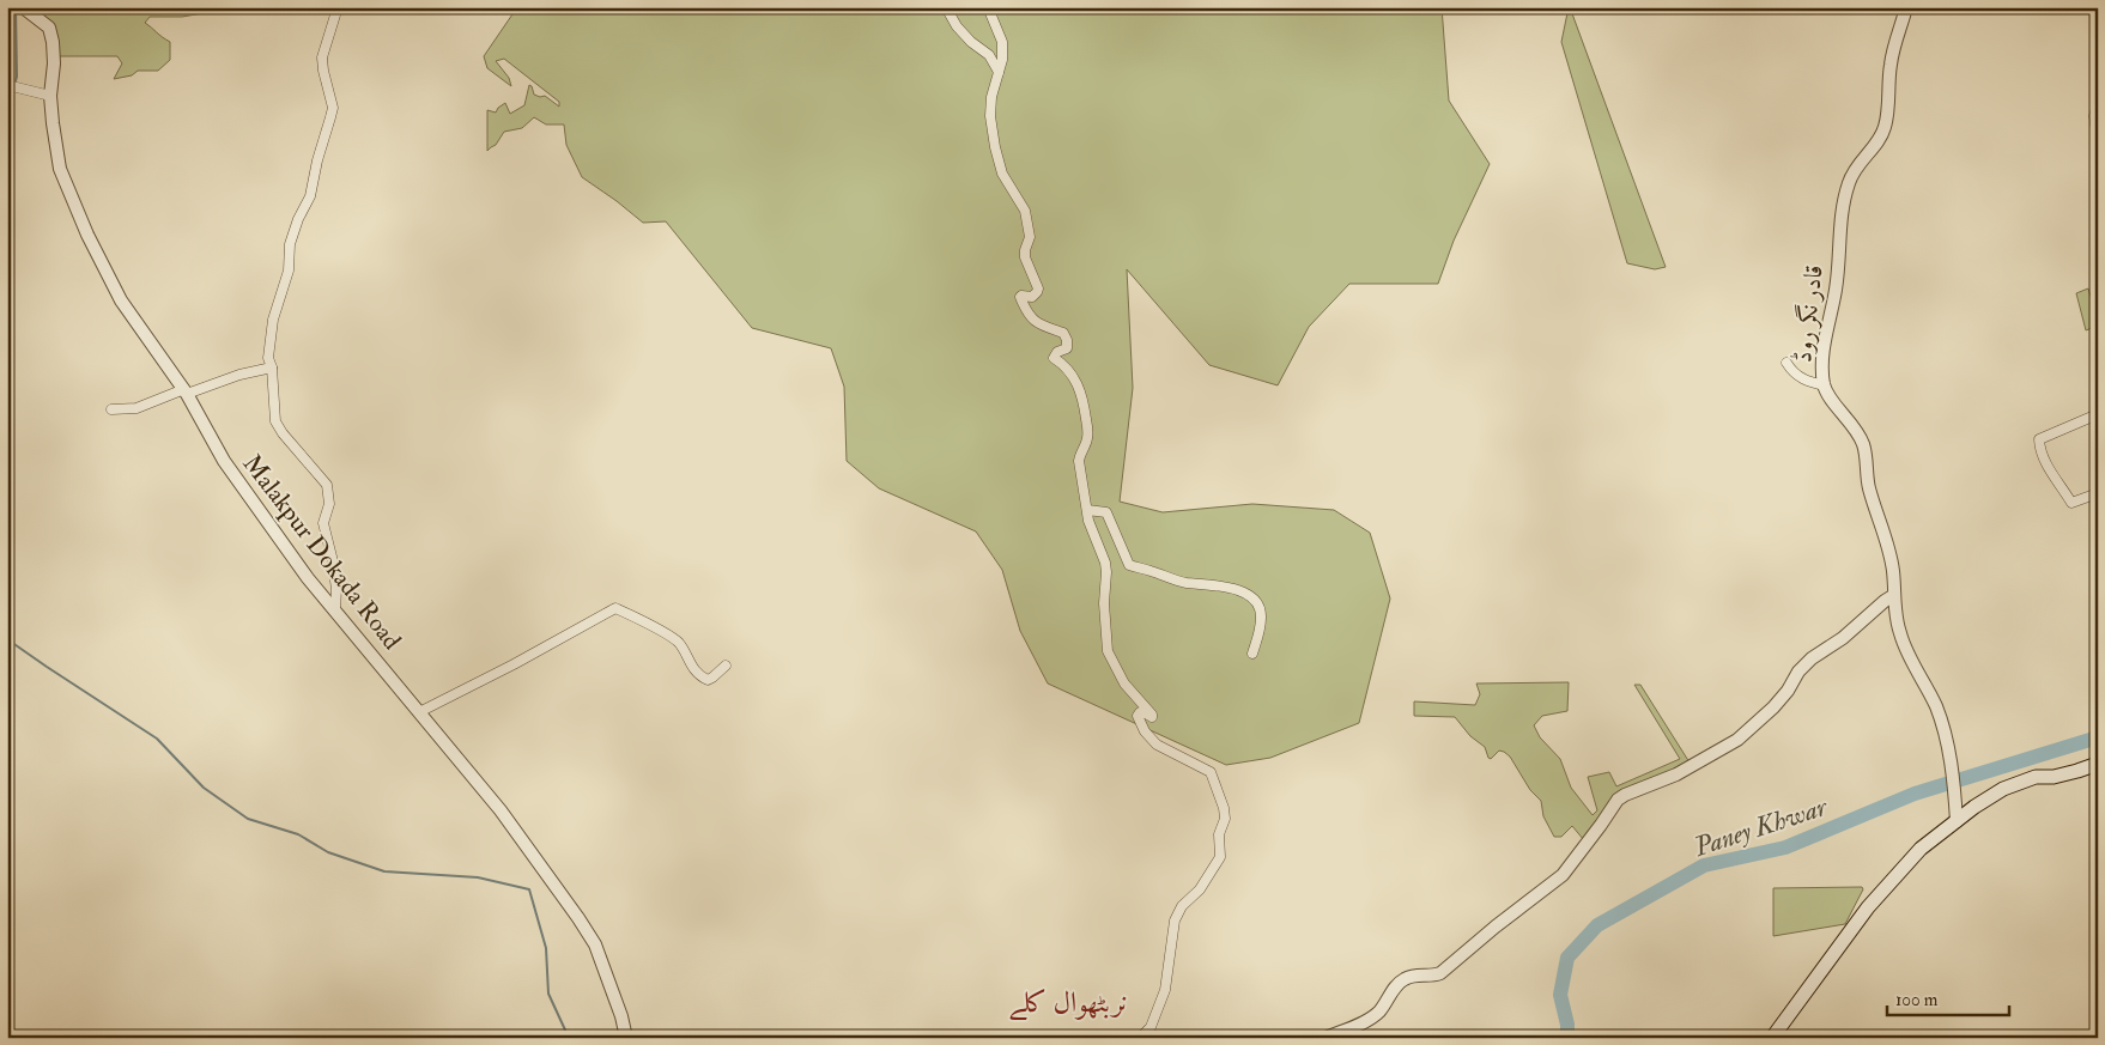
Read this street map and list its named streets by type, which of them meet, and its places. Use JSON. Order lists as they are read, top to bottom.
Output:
{
  "streets": {
    "street": ["قادر نگر روڈ", "Malakpur Dokada Road"]
  },
  "districts": ["نربٹھوال کلے"],
  "water": ["Paney Khwar"],
  "scale_bar": "100 m"
}
